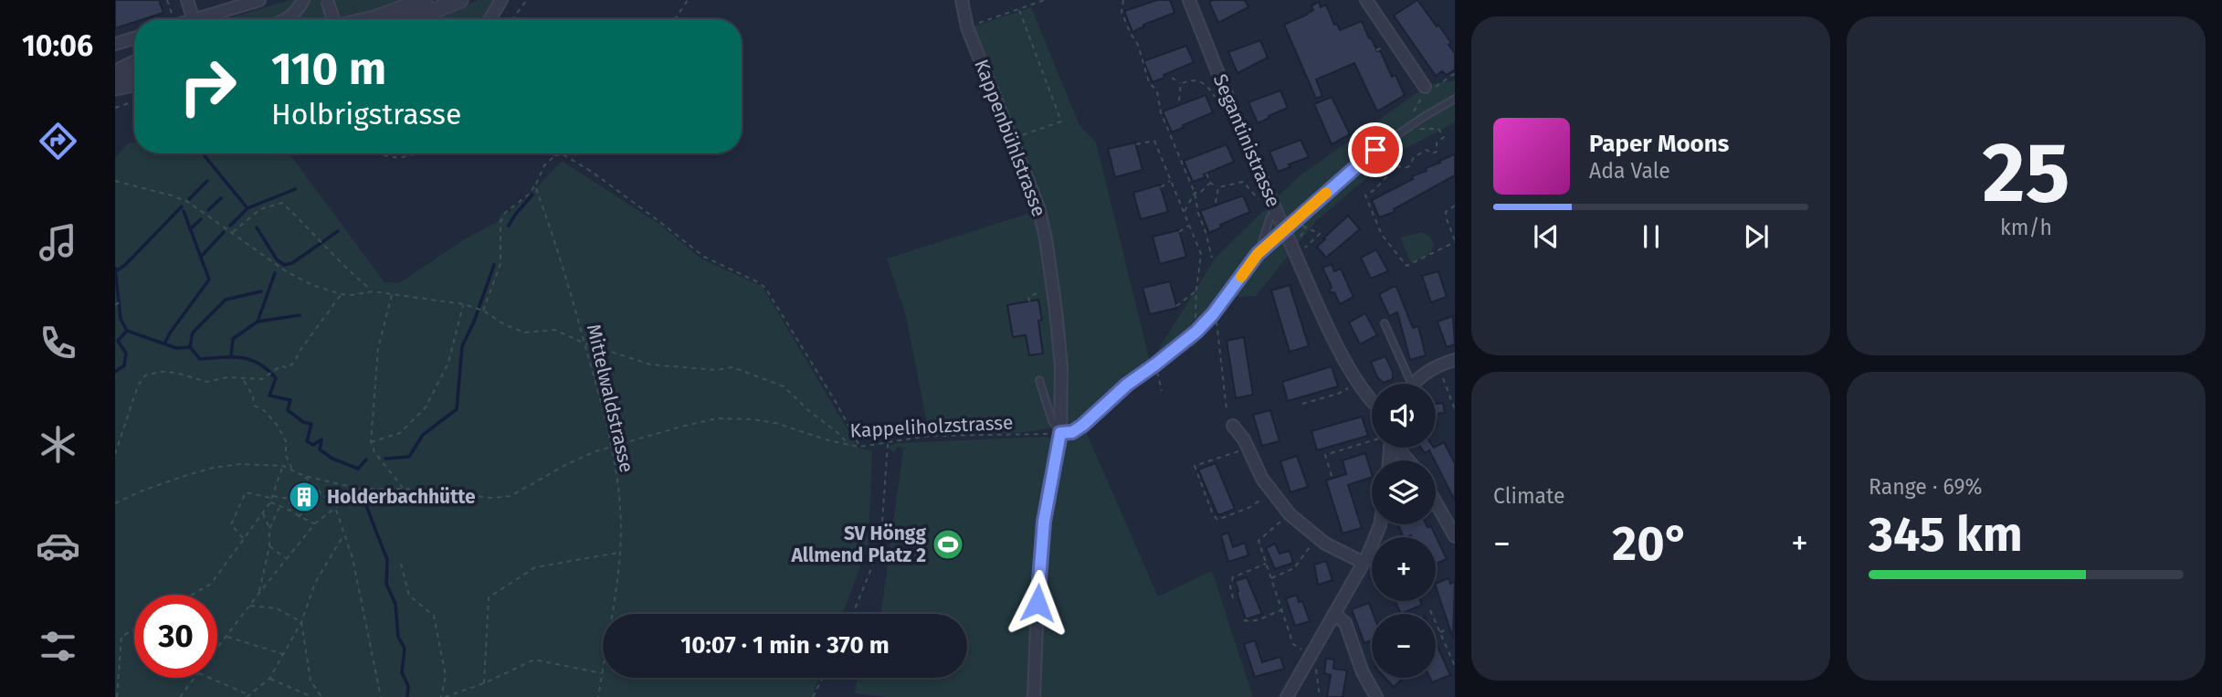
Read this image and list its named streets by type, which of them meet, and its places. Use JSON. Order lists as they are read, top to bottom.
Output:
{
  "streets": {
    "street": ["Kappenbühlstrasse", "Segantinistrasse"],
    "path": ["Mittelwaldstrasse", "Kappeliholzstrasse"]
  },
  "crossings": [
    ["Kappenbühlstrasse", "Kappeliholzstrasse"],
    ["Mittelwaldstrasse", "Kappeliholzstrasse"]
  ],
  "places": {
    "building": ["Holderbachhütte"],
    "sports": ["SV Höngg Allmend Platz 2"]
  },
  "page": {
    "tabs": "10:06",
    "tile": [
      ["25", "km/h"],
      "Climate",
      ["Range · 69%", "345 km"]
    ],
    "turn": ["110 m", "Holbrigstrasse"],
    "song": ["Paper Moons", "Ada Vale"],
    "map_buttons": ["+", "−"],
    "heat": ["−", "20°", "+"],
    "limit": "30",
    "trip": "10:07 · 1 min · 370 m"
  }
}
